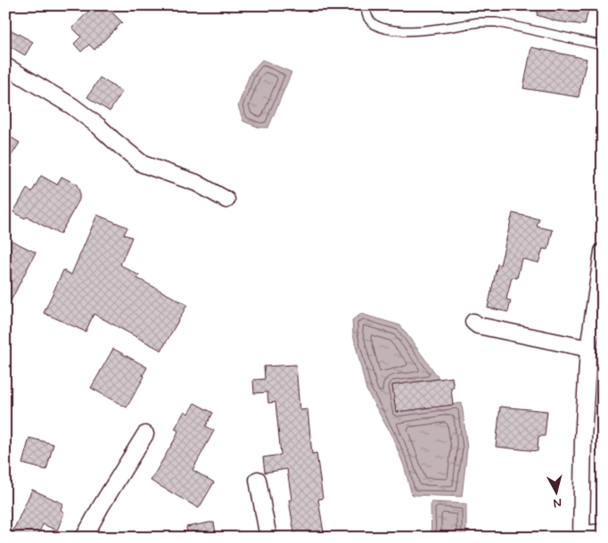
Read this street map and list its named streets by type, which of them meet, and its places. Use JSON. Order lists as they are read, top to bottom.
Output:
{
  "north": "bottom"
}
